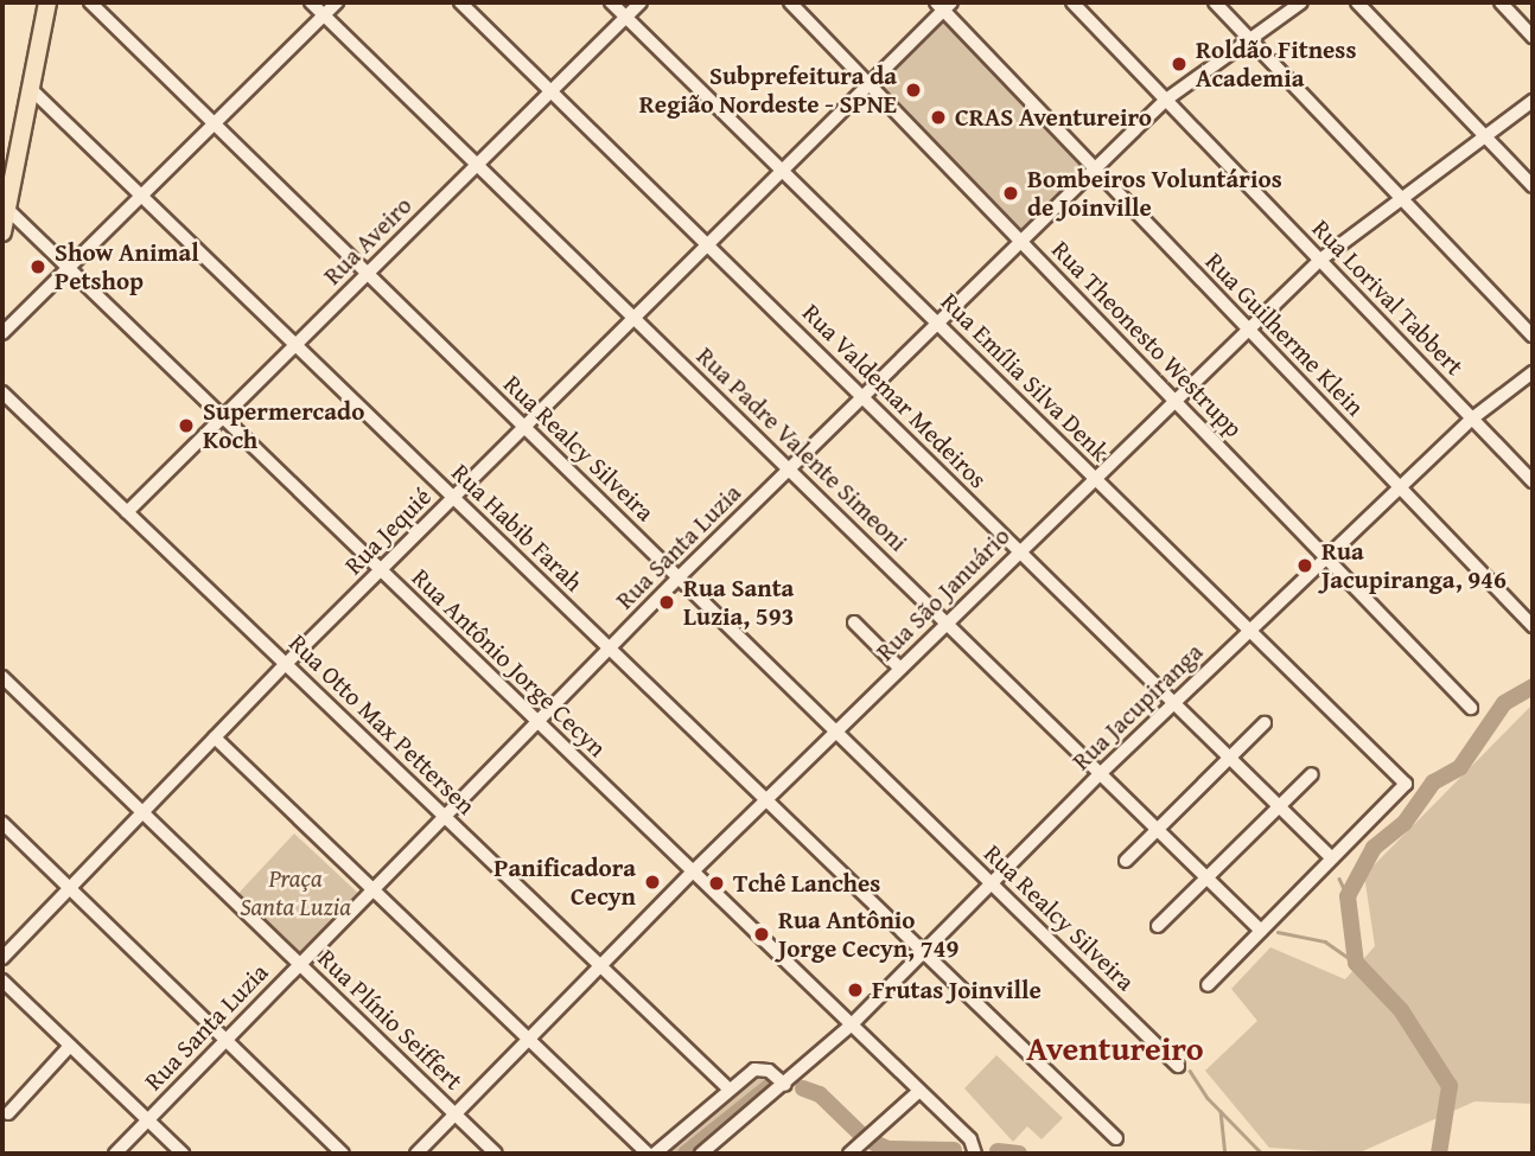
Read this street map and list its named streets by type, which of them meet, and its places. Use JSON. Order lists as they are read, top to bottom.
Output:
{
  "streets": {
    "street": [
      "Rua Aveiro",
      "Rua Lorival Tabbert",
      "Rua Guilherme Klein",
      "Rua Theonesto Westrupp",
      "Rua Emília Silva Denk",
      "Rua Valdemar Medeiros",
      "Rua Realcy Silveira",
      "Rua Padre Valente Simeoni",
      "Rua Habib Farah",
      "Rua Jequié",
      "Rua Santa Luzia",
      "Rua São Januário",
      "Rua Antônio Jorge Cecyn",
      "Rua Jacupiranga",
      "Rua Otto Max Pettersen",
      "Rua Plínio Seiffert"
    ]
  },
  "crossings": [
    ["Rua Aveiro", "Rua Emília Silva Denk"],
    ["Rua Aveiro", "Rua Valdemar Medeiros"],
    ["Rua Aveiro", "Rua Realcy Silveira"],
    ["Rua Aveiro", "Rua Padre Valente Simeoni"],
    ["Rua Aveiro", "Rua Habib Farah"],
    ["Rua Aveiro", "Rua Antônio Jorge Cecyn"],
    ["Rua Aveiro", "Rua Otto Max Pettersen"],
    ["Rua Lorival Tabbert", "Rua Santa Luzia"],
    ["Rua Lorival Tabbert", "Rua São Januário"],
    ["Rua Lorival Tabbert", "Rua Jacupiranga"],
    ["Rua Guilherme Klein", "Rua Jequié"],
    ["Rua Guilherme Klein", "Rua Santa Luzia"],
    ["Rua Guilherme Klein", "Rua São Januário"],
    ["Rua Guilherme Klein", "Rua Jacupiranga"],
    ["Rua Theonesto Westrupp", "Rua Jequié"],
    ["Rua Theonesto Westrupp", "Rua Santa Luzia"],
    ["Rua Theonesto Westrupp", "Rua São Januário"],
    ["Rua Theonesto Westrupp", "Rua Jacupiranga"],
    ["Rua Emília Silva Denk", "Rua Valdemar Medeiros"],
    ["Rua Emília Silva Denk", "Rua Jequié"],
    ["Rua Emília Silva Denk", "Rua Santa Luzia"],
    ["Rua Emília Silva Denk", "Rua São Januário"],
    ["Rua Emília Silva Denk", "Rua Jacupiranga"],
    ["Rua Valdemar Medeiros", "Rua Jequié"],
    ["Rua Valdemar Medeiros", "Rua Santa Luzia"],
    ["Rua Valdemar Medeiros", "Rua São Januário"],
    ["Rua Valdemar Medeiros", "Rua Jacupiranga"],
    ["Rua Realcy Silveira", "Rua Jequié"],
    ["Rua Realcy Silveira", "Rua Santa Luzia"],
    ["Rua Realcy Silveira", "Rua São Januário"],
    ["Rua Realcy Silveira", "Rua Jacupiranga"],
    ["Rua Padre Valente Simeoni", "Rua Jequié"],
    ["Rua Padre Valente Simeoni", "Rua Santa Luzia"],
    ["Rua Padre Valente Simeoni", "Rua São Januário"],
    ["Rua Padre Valente Simeoni", "Rua Jacupiranga"],
    ["Rua Habib Farah", "Rua Jequié"],
    ["Rua Habib Farah", "Rua Santa Luzia"],
    ["Rua Habib Farah", "Rua São Januário"],
    ["Rua Habib Farah", "Rua Jacupiranga"],
    ["Rua Jequié", "Rua Antônio Jorge Cecyn"],
    ["Rua Jequié", "Rua Otto Max Pettersen"],
    ["Rua Jequié", "Rua Plínio Seiffert"],
    ["Rua Santa Luzia", "Rua Antônio Jorge Cecyn"],
    ["Rua Santa Luzia", "Rua Otto Max Pettersen"],
    ["Rua Santa Luzia", "Rua Plínio Seiffert"],
    ["Rua São Januário", "Rua Antônio Jorge Cecyn"],
    ["Rua São Januário", "Rua Otto Max Pettersen"],
    ["Rua São Januário", "Rua Plínio Seiffert"],
    ["Rua Antônio Jorge Cecyn", "Rua Jacupiranga"]
  ],
  "districts": ["Aventureiro"],
  "parks": ["Praça Santa Luzia"],
  "places": [
    "Roldão Fitness Academia",
    "Subprefeitura da Região Nordeste - SPNE",
    "CRAS Aventureiro",
    "Bombeiros Voluntários de Joinville",
    "Show Animal Petshop",
    "Supermercado Koch",
    "Rua Jacupiranga, 946",
    "Rua Santa Luzia, 593",
    "Panificadora Cecyn",
    "Tchê Lanches",
    "Rua Antônio Jorge Cecyn, 749",
    "Frutas Joinville"
  ]
}
